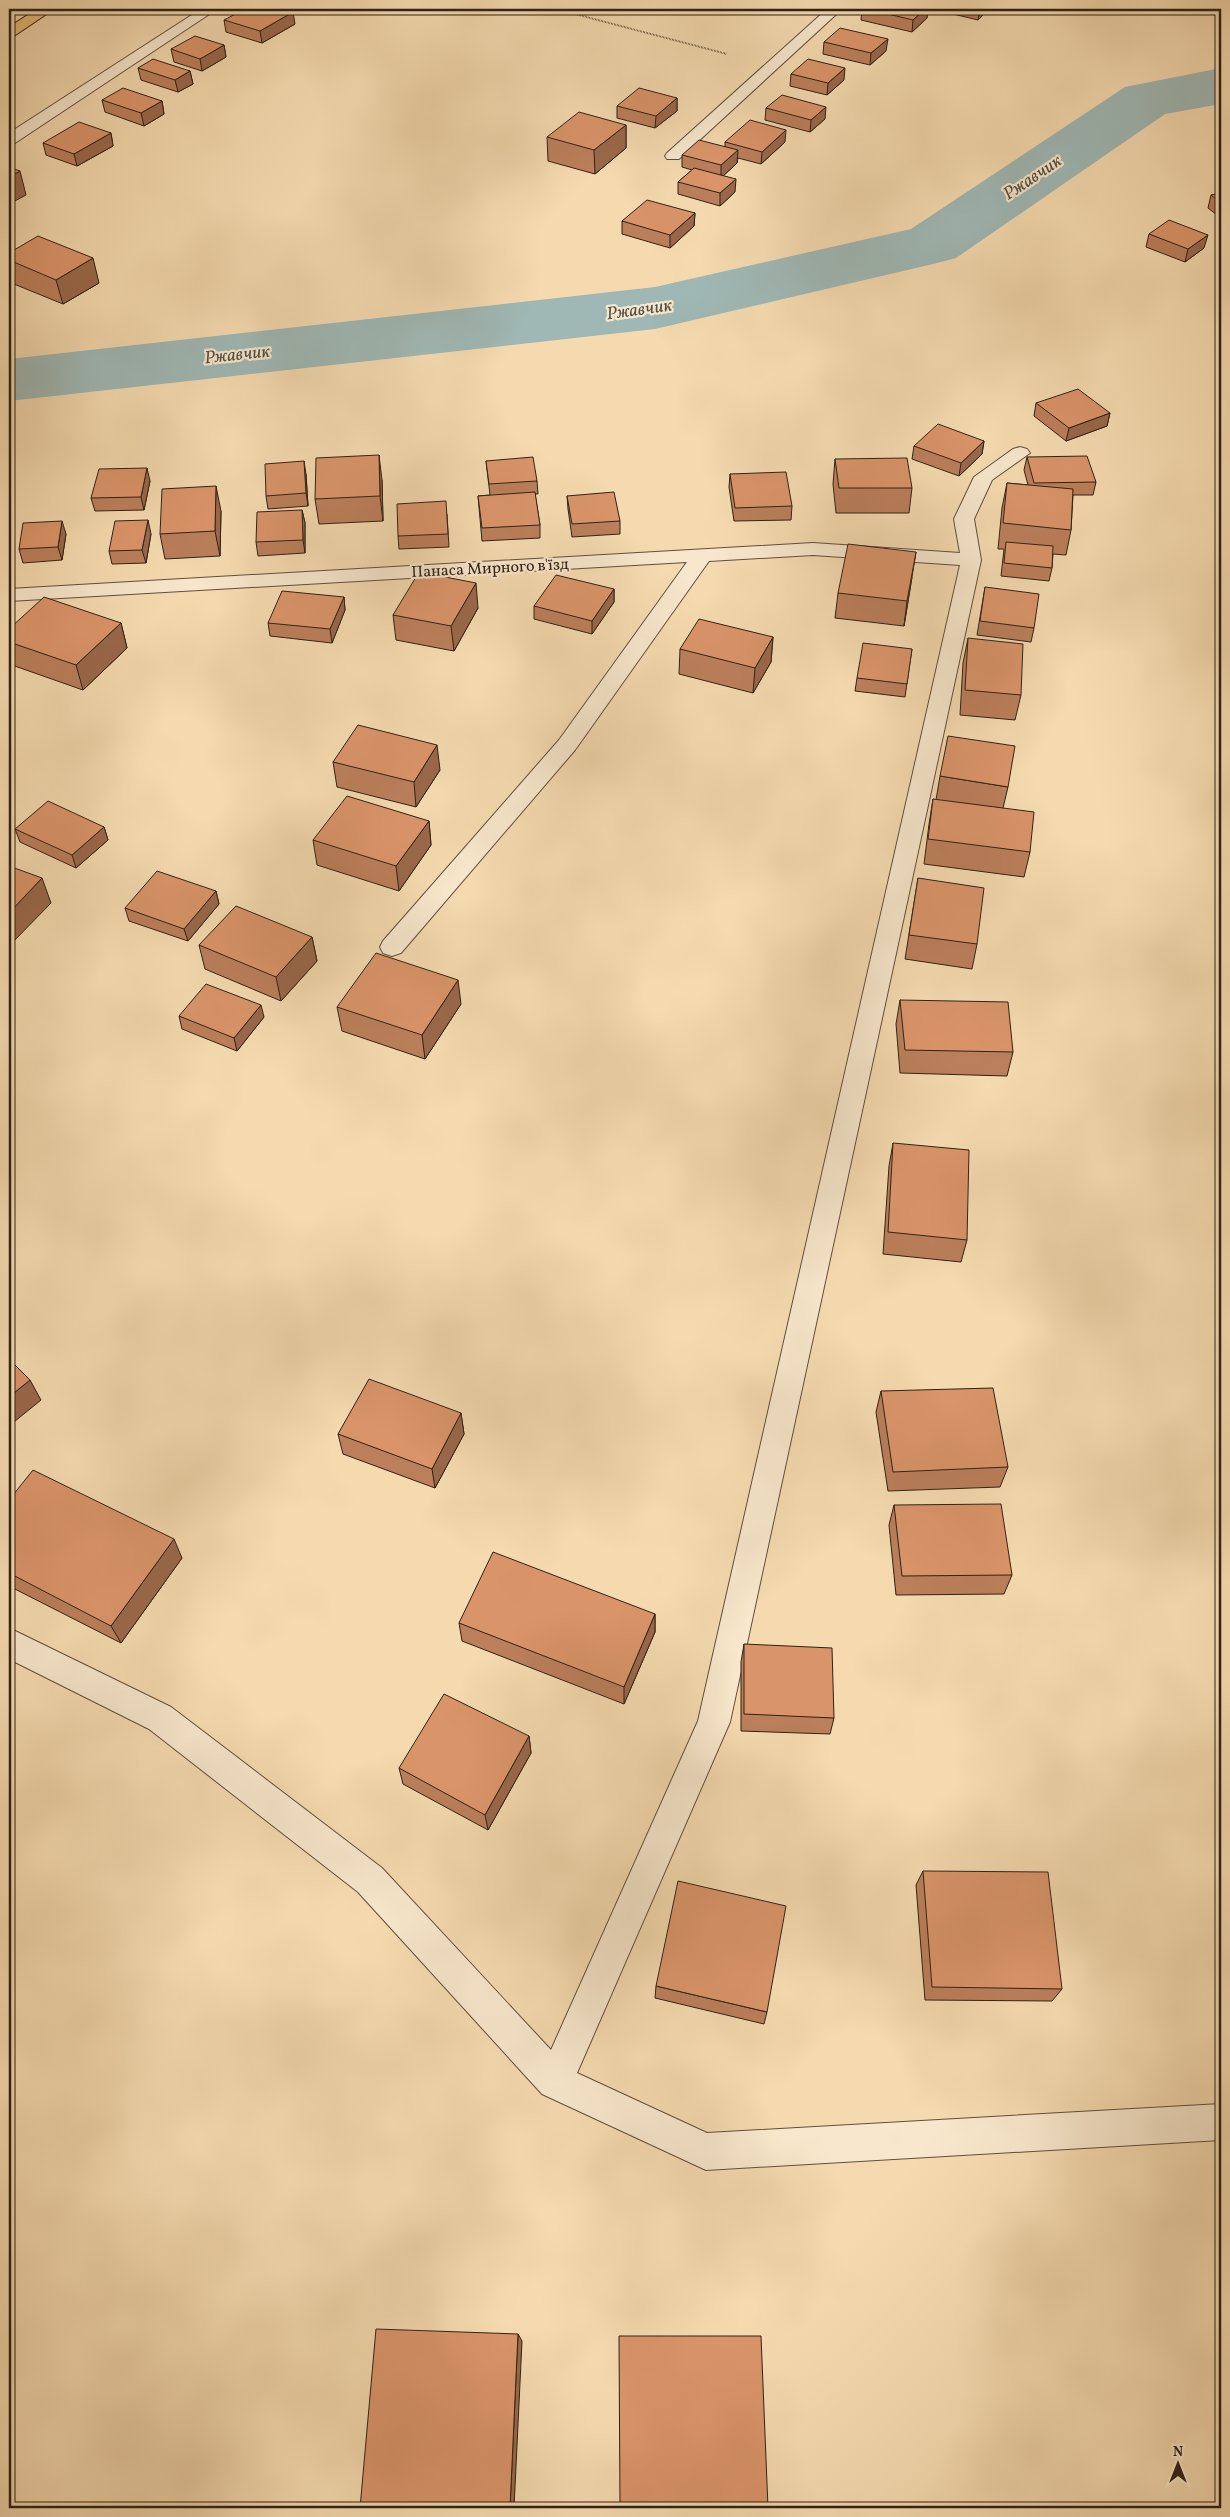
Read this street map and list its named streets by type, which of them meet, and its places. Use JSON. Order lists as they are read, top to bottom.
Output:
{
  "streets": {
    "street": ["Панаса Мирного в'їзд"]
  },
  "water": ["Ржавчик"],
  "north": "top"
}
